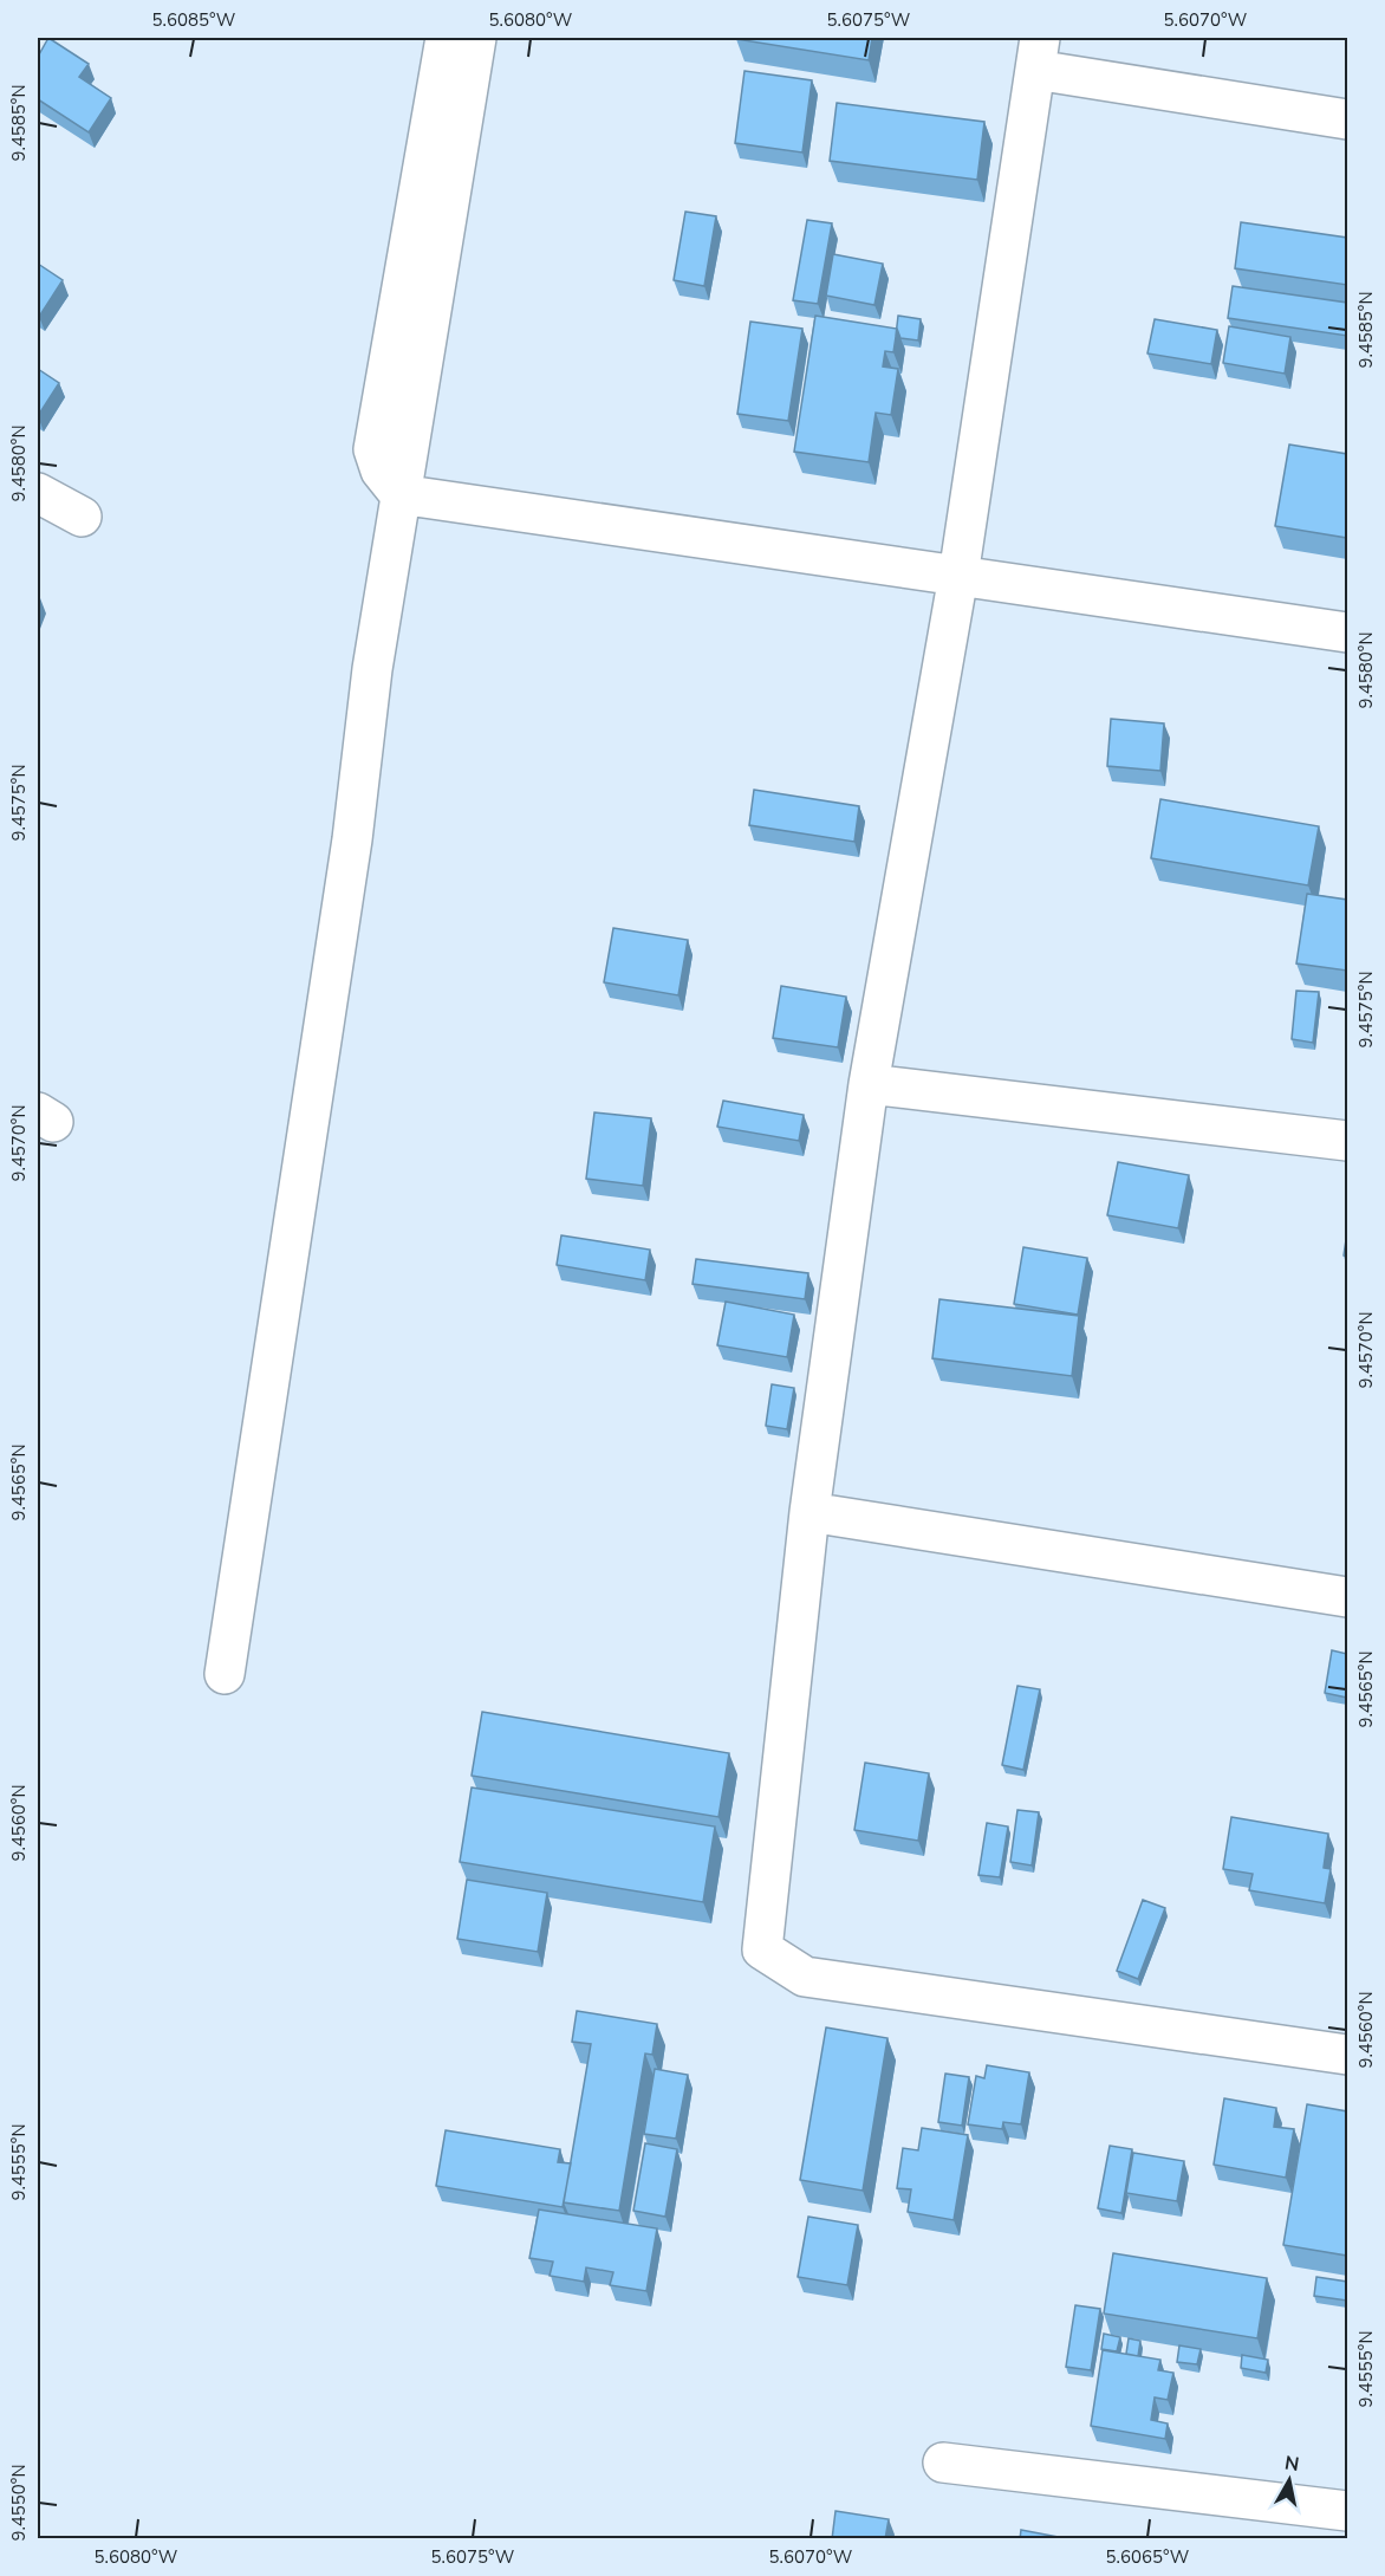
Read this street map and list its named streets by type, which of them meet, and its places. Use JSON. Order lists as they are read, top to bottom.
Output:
{
  "north": "top",
  "coordinates": [
    "5.6085°W",
    "5.6080°W",
    "5.6075°W",
    "5.6070°W",
    "9.4585°N",
    "9.4580°N",
    "9.4575°N",
    "9.4570°N",
    "9.4565°N",
    "9.4560°N",
    "9.4555°N",
    "9.4550°N",
    "5.6065°W"
  ]
}
